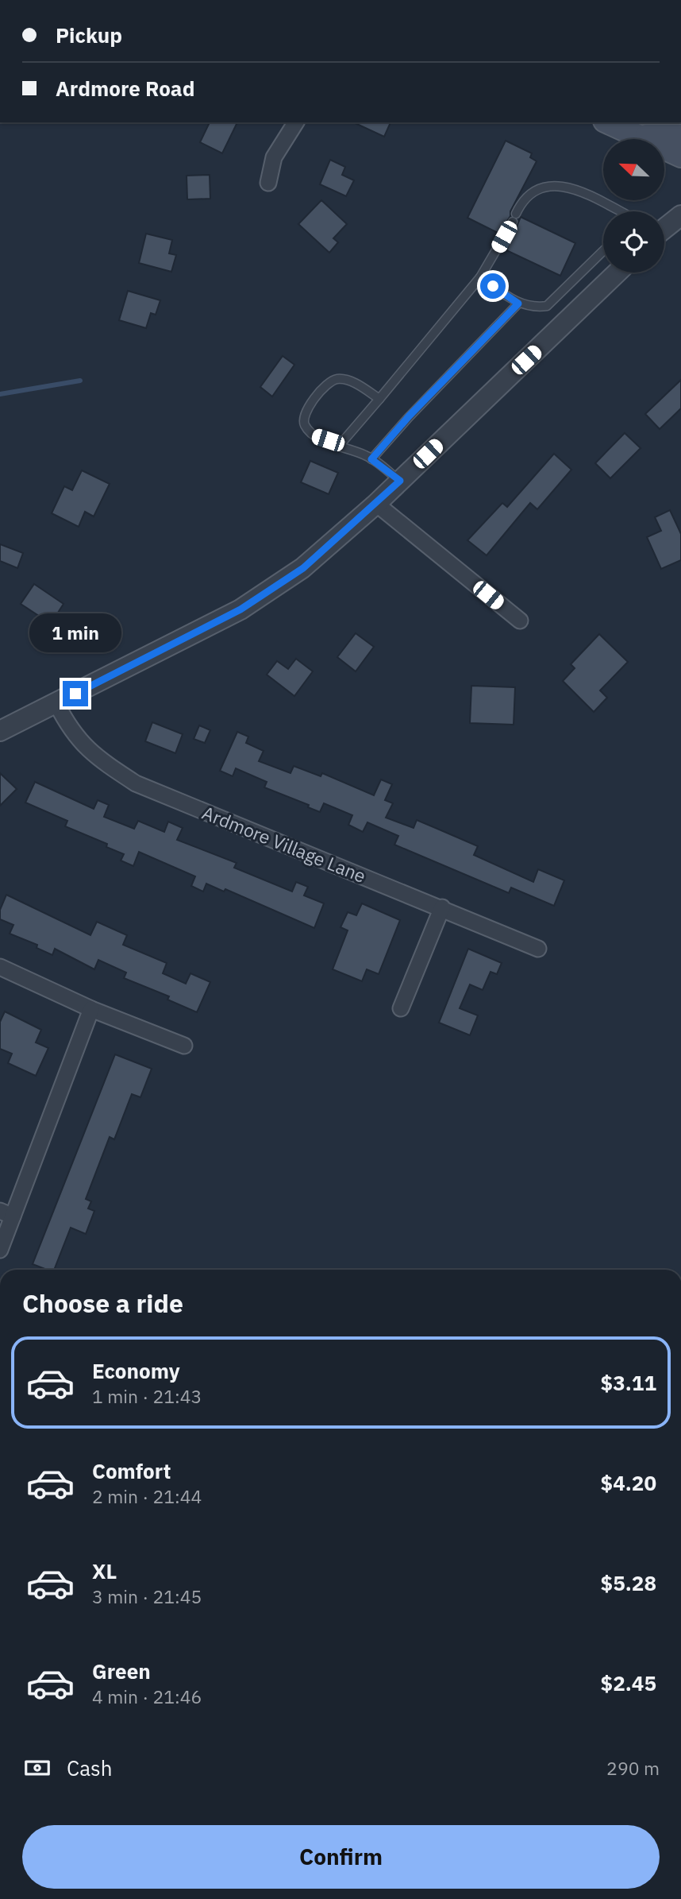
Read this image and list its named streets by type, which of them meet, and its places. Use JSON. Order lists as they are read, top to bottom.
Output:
{
  "streets": {
    "street": ["Ardmore Village Lane"]
  },
  "north": "top left",
  "page": {
    "banner": ["Pickup", "Ardmore Road"],
    "bubble": "1 min",
    "heading": "Choose a ride",
    "list": [
      {
        "name": "Economy",
        "note": "1 min · 21:43",
        "value": "$3.11"
      },
      {
        "name": "Comfort",
        "note": "2 min · 21:44",
        "value": "$4.20"
      },
      {
        "name": "XL",
        "note": "3 min · 21:45",
        "value": "$5.28"
      },
      {
        "name": "Green",
        "note": "4 min · 21:46",
        "value": "$2.45"
      }
    ],
    "pay": ["Cash", "290 m"],
    "buttons": "Confirm"
  }
}
